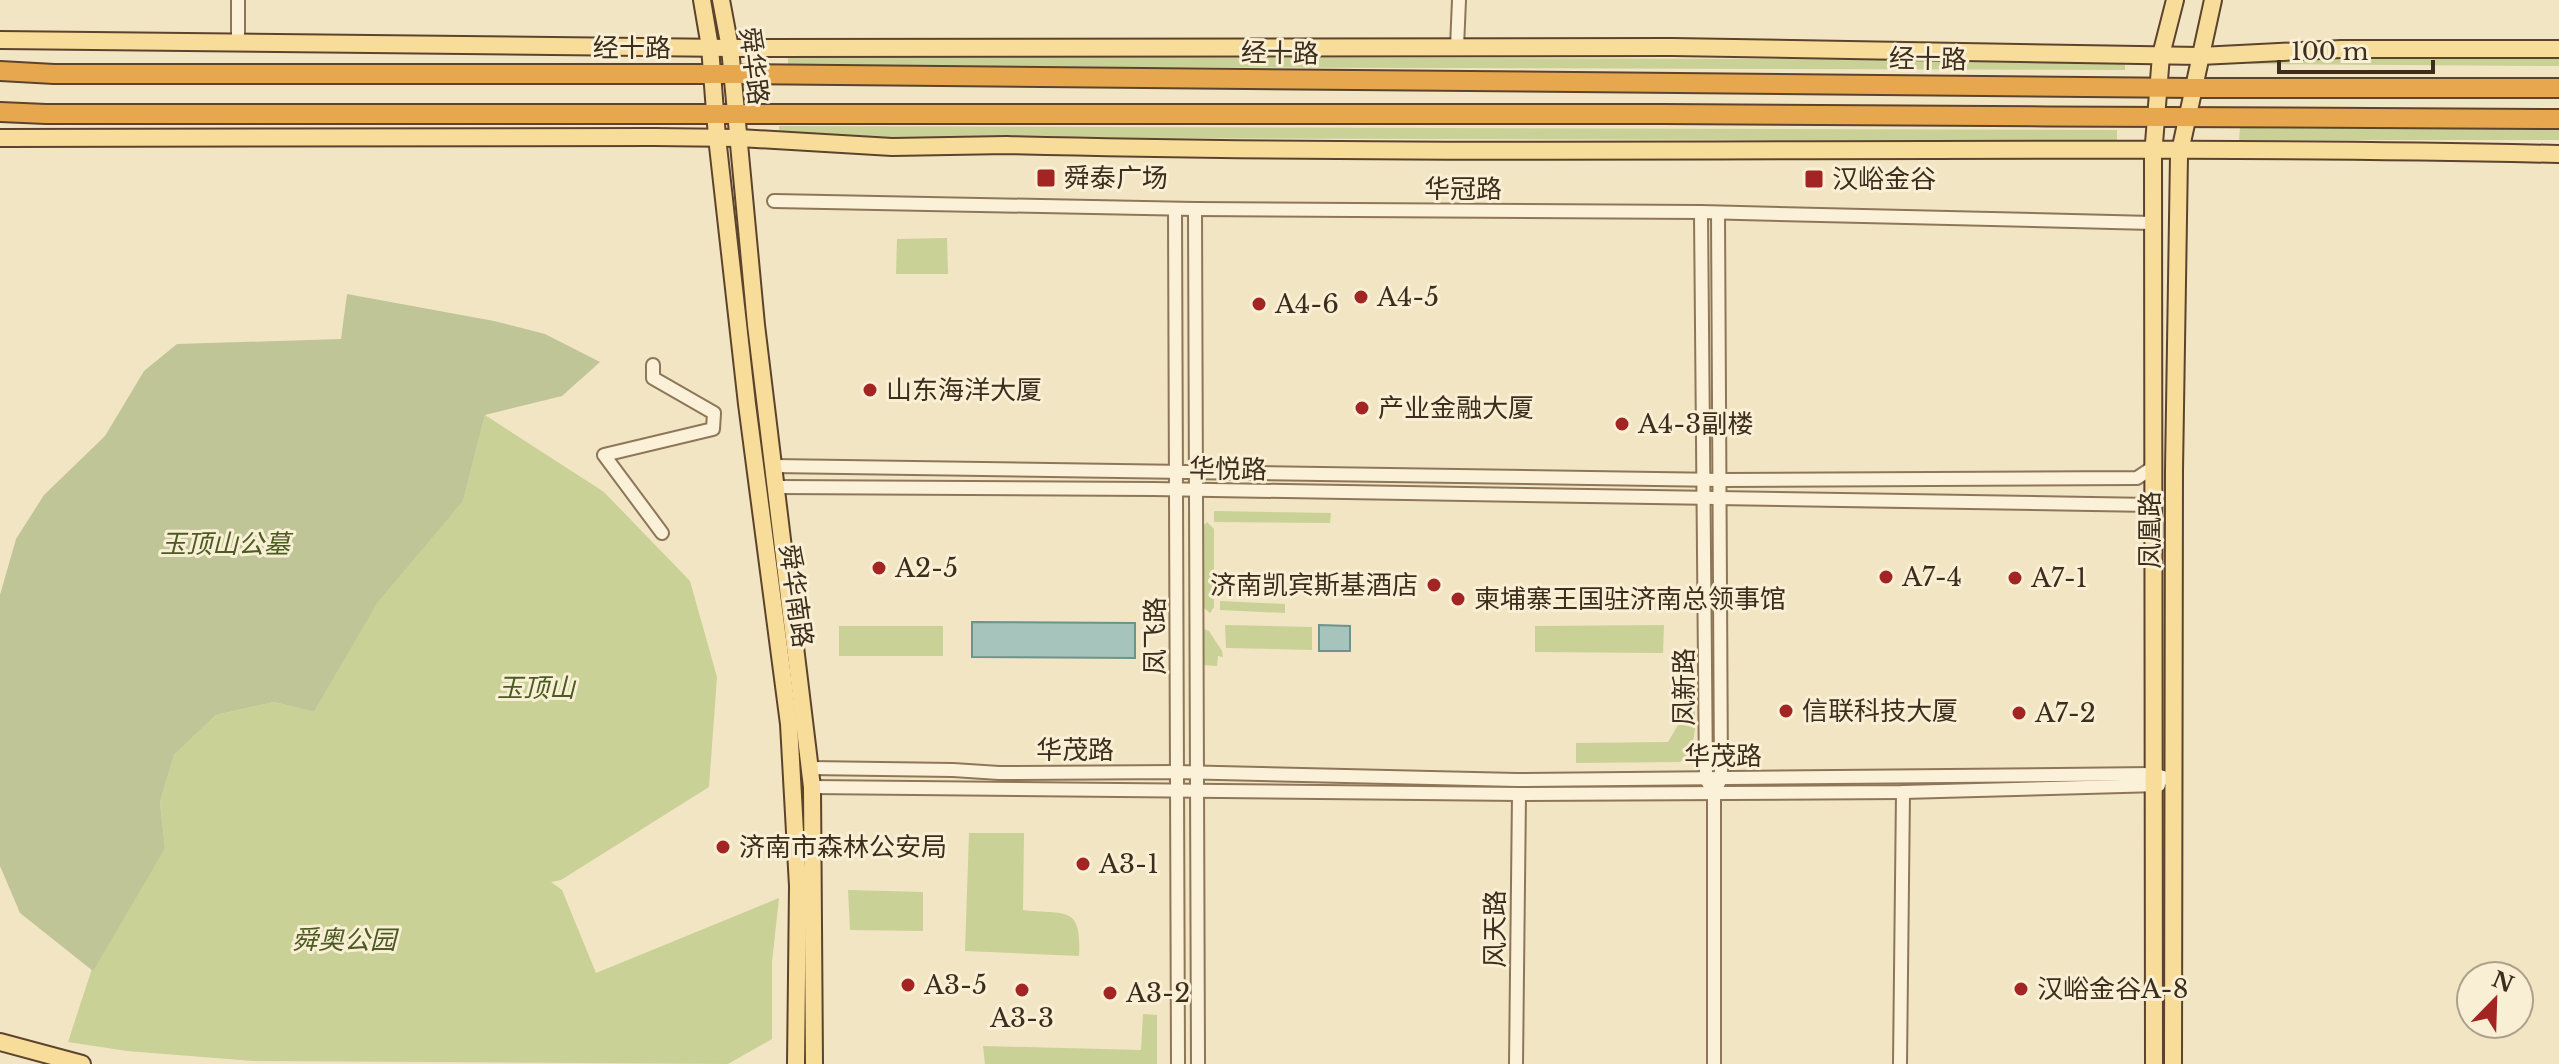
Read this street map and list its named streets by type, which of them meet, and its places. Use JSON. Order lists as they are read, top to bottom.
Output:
{
  "streets": {
    "highway": ["经十路"],
    "main road": ["舜华路", "凤凰路", "舜华南路"],
    "street": [
      "华冠路",
      "华悦路",
      "凤飞路",
      "凤新路",
      "华茂路",
      "风天路"
    ]
  },
  "crossings": [
    ["经十路", "舜华路"],
    ["经十路", "凤凰路"],
    ["舜华路", "舜华南路"],
    ["华冠路", "凤凰路"],
    ["华冠路", "凤飞路"],
    ["华冠路", "凤新路"],
    ["华悦路", "凤凰路"],
    ["华悦路", "舜华南路"],
    ["华悦路", "凤飞路"],
    ["华悦路", "凤新路"],
    ["凤凰路", "华茂路"],
    ["舜华南路", "华茂路"],
    ["凤飞路", "华茂路"],
    ["凤新路", "华茂路"],
    ["华茂路", "风天路"]
  ],
  "parks": ["玉顶山公墓", "玉顶山", "舜奥公园"],
  "places": {
    "transit": ["舜泰广场", "汉峪金谷"],
    "other": [
      "A4-5",
      "A4-6",
      "山东海洋大厦",
      "产业金融大厦",
      "A4-3副楼",
      "A2-5",
      "A7-4",
      "A7-1",
      "济南凯宾斯基酒店",
      "柬埔寨王国驻济南总领事馆",
      "信联科技大厦",
      "A7-2",
      "济南市森林公安局",
      "A3-1",
      "A3-5",
      "汉峪金谷A-8",
      "A3-3",
      "A3-2"
    ]
  },
  "scale_bar": "100 m",
  "north": "top right"
}
